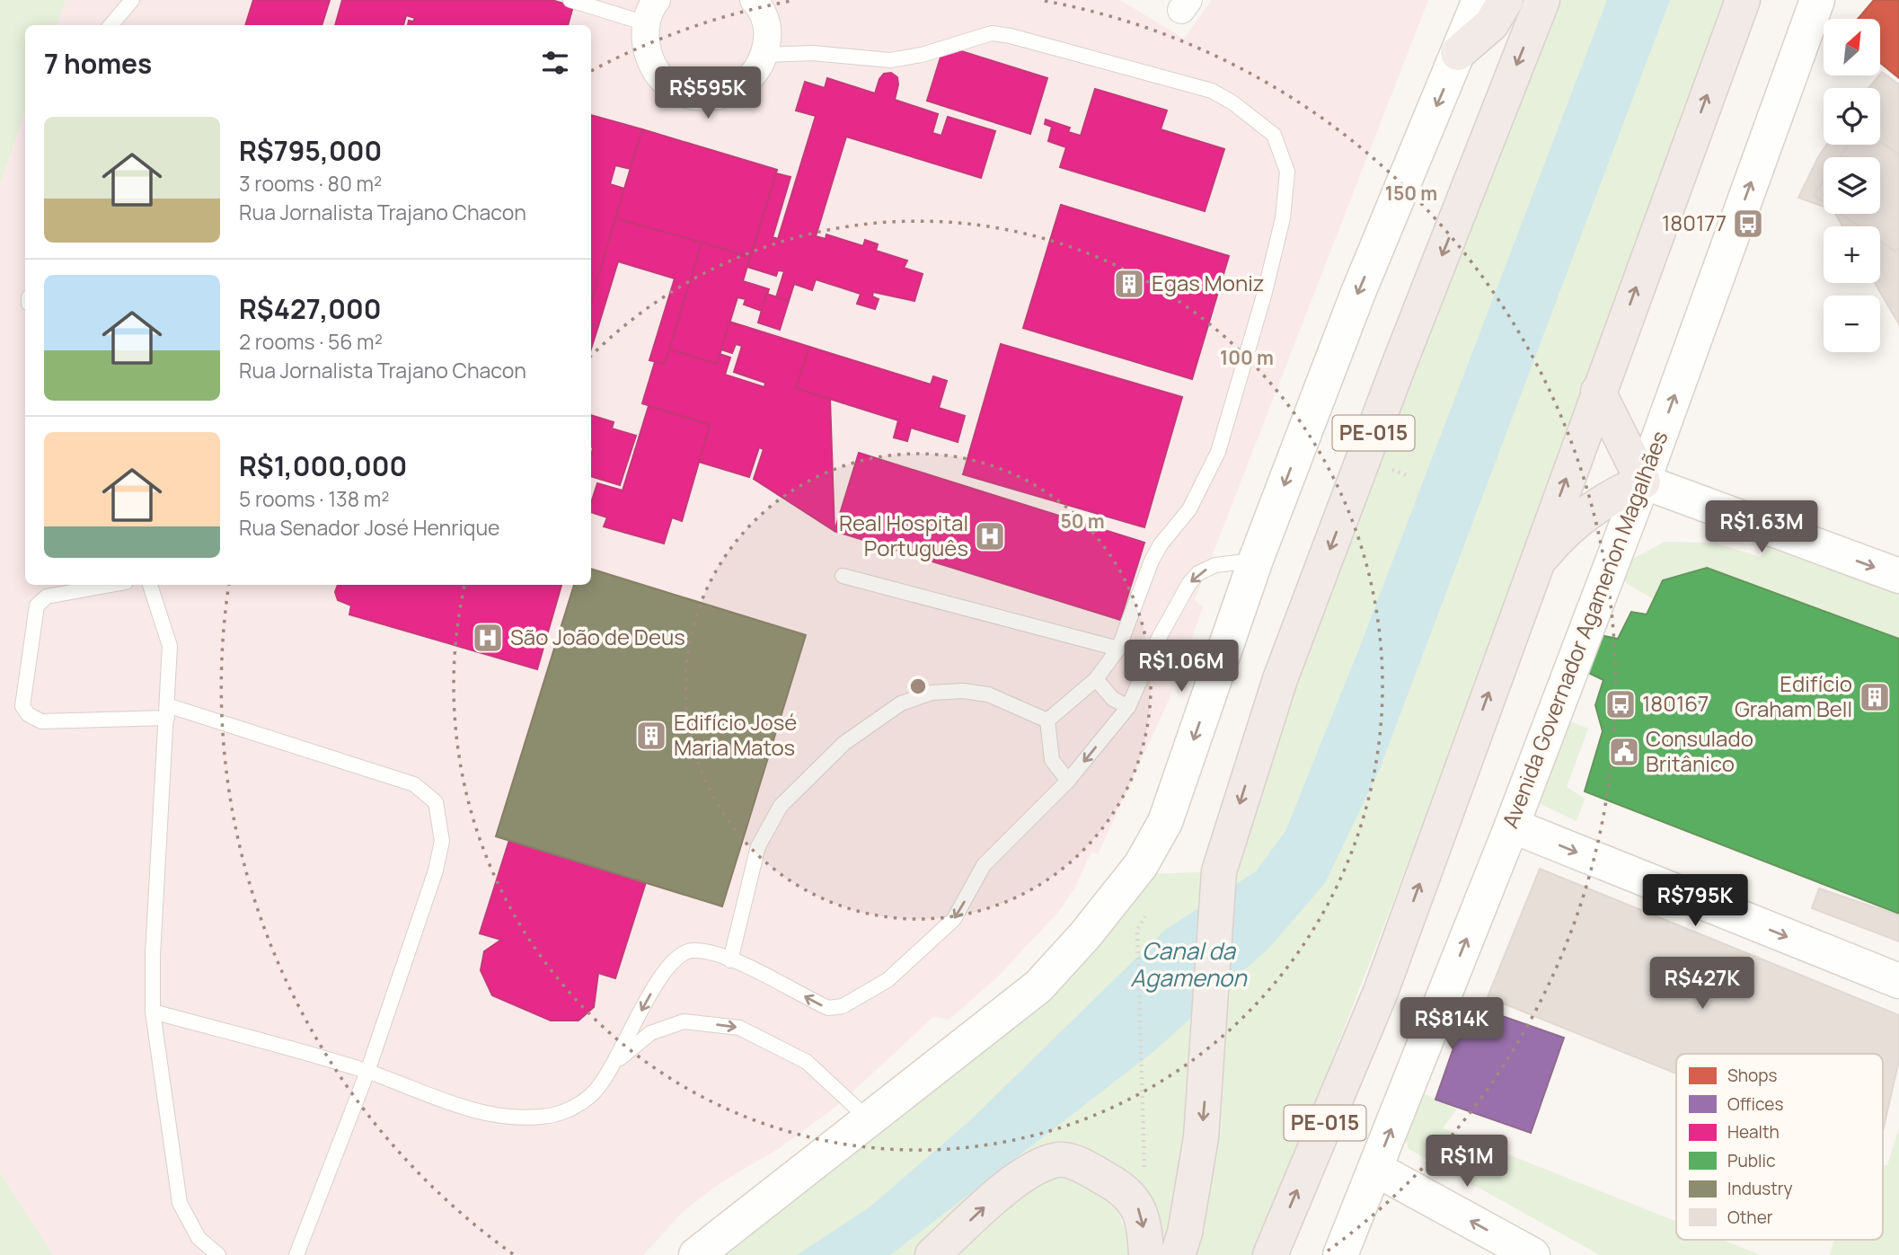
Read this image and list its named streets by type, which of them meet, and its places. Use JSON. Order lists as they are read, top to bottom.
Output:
{
  "streets": {
    "highway": ["PE-015"],
    "main road": ["Avenida Governador Agamenon Magalhães"]
  },
  "one_way": ["Avenida Governador Agamenon Magalhães"],
  "water": ["Canal da Agamenon"],
  "places": {
    "bus stop": ["180177", "180167"],
    "building": ["Egas Moniz", "Edifício Graham Bell", "Edifício José Maria Matos"],
    "hospital": ["Real Hospital Português", "São João de Deus"],
    "public building": ["Consulado Britânico"]
  },
  "legend": [
    "Shops",
    "Offices",
    "Health",
    "Public",
    "Industry",
    "Other"
  ],
  "north": "top right",
  "page": {
    "map_buttons": ["+", "−"],
    "heading": "7 homes",
    "price": [
      "R$595K",
      "R$1.63M",
      "R$1.06M",
      "R$795K",
      "R$427K",
      "R$814K",
      "R$1M"
    ],
    "list": [
      {
        "name": "R$795,000",
        "note": "3 rooms · 80 m² · Rua Jornalista Trajano Chacon"
      },
      {
        "name": "R$427,000",
        "note": "2 rooms · 56 m² · Rua Jornalista Trajano Chacon"
      },
      {
        "name": "R$1,000,000",
        "note": "5 rooms · 138 m² · Rua Senador José Henrique"
      }
    ]
  },
  "rings": ["150 m", "100 m", "50 m"]
}
